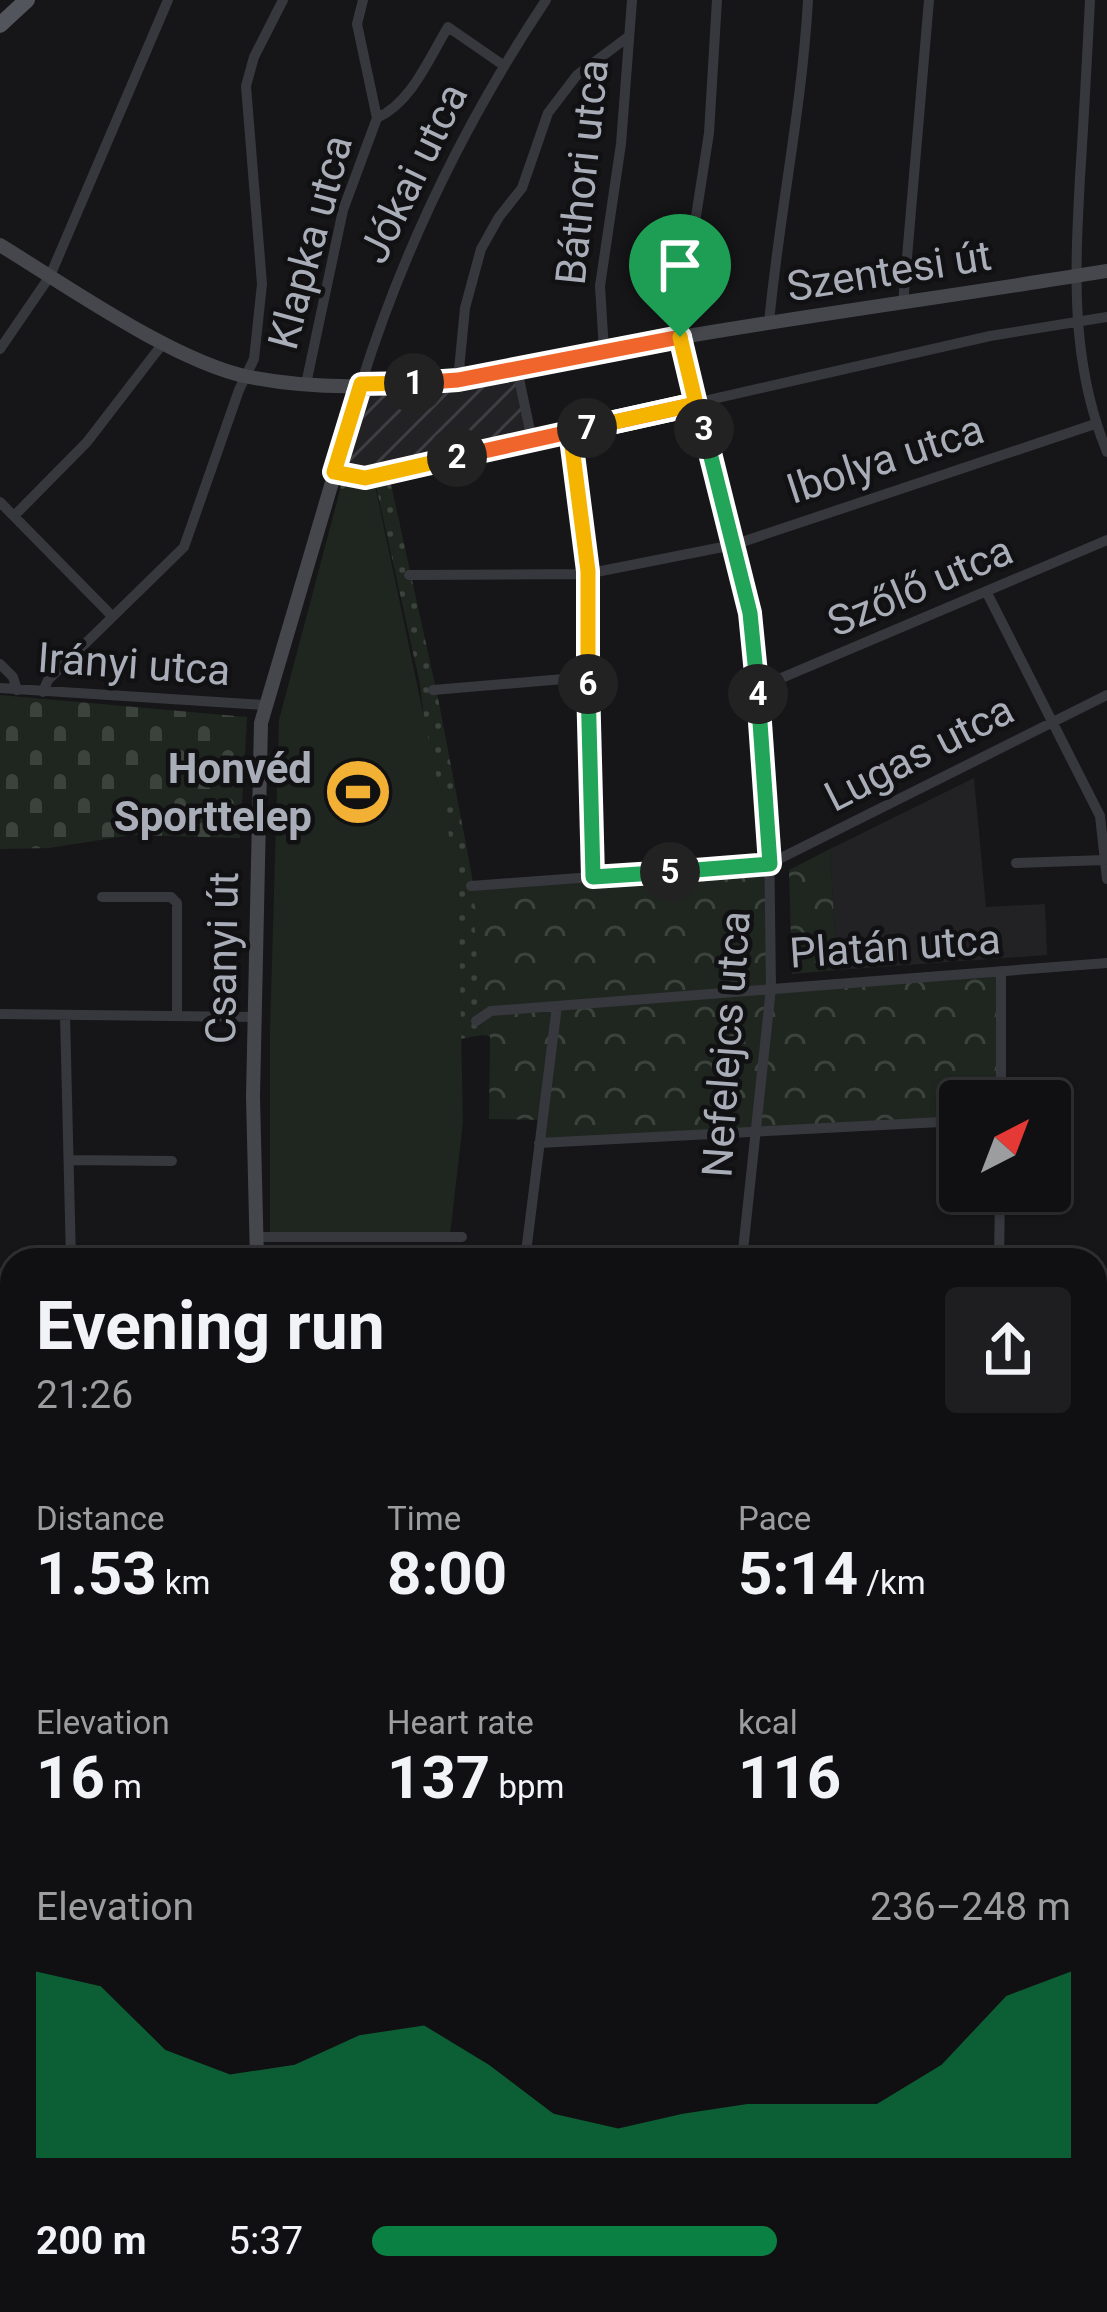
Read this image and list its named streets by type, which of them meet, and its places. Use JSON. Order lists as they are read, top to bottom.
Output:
{
  "streets": {
    "street": [
      "Báthori utca",
      "Jókai utca",
      "Klapka utca",
      "Szentesi út",
      "Ibolya utca",
      "Szőlő utca",
      "Irányi utca",
      "Lugas utca",
      "Platán utca",
      "Csanyi út",
      "Nefelejcs utca"
    ]
  },
  "crossings": [
    ["Báthori utca", "Szentesi út"],
    ["Jókai utca", "Klapka utca"],
    ["Jókai utca", "Szentesi út"],
    ["Jókai utca", "Csanyi út"],
    ["Klapka utca", "Szentesi út"],
    ["Szentesi út", "Csanyi út"],
    ["Szentesi út", "Nefelejcs utca"],
    ["Ibolya utca", "Nefelejcs utca"],
    ["Szőlő utca", "Nefelejcs utca"],
    ["Irányi utca", "Csanyi út"],
    ["Lugas utca", "Nefelejcs utca"],
    ["Platán utca", "Nefelejcs utca"]
  ],
  "places": {
    "sports": ["Honvéd Sporttelep"]
  },
  "north": "top right",
  "page": {
    "pins": [
      "1",
      "7",
      "3",
      "2",
      "6",
      "4",
      "5"
    ],
    "heading": ["Evening run", "21:26"],
    "stats": [
      ["Distance", "1.53 km"],
      ["Time", "8:00"],
      ["Pace", "5:14 /km"],
      ["Elevation", "16 m"],
      ["Heart rate", "137 bpm"],
      ["kcal", "116"]
    ],
    "chart": ["Elevation", "236–248 m"],
    "list": [
      {
        "name": "200 m",
        "note": "5:37"
      }
    ]
  }
}
